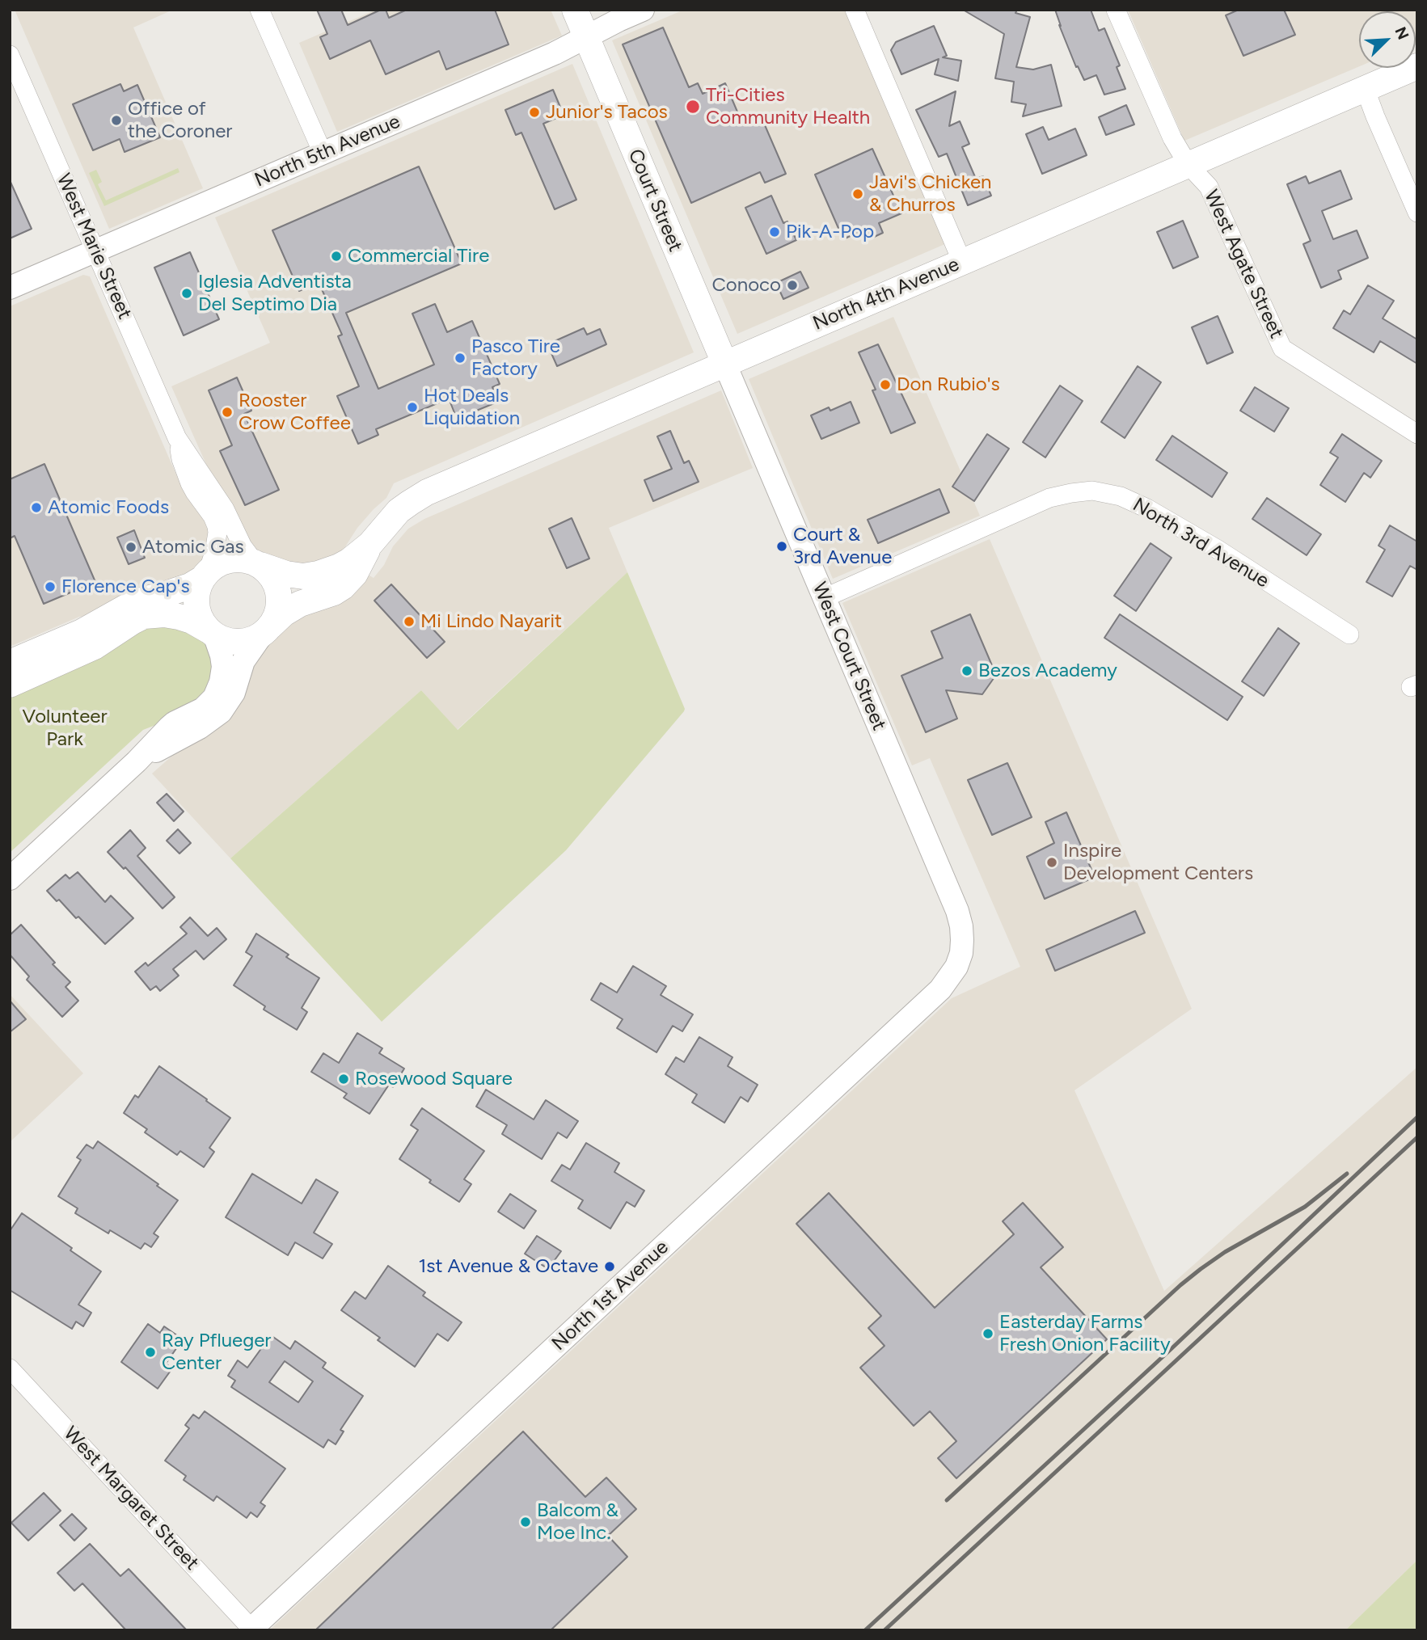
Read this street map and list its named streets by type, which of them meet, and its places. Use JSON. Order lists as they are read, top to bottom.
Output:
{
  "streets": {
    "main road": ["Court Street", "North 4th Avenue"],
    "street": [
      "North 5th Avenue",
      "West Marie Street",
      "West Agate Street",
      "North 3rd Avenue",
      "West Court Street",
      "North 1st Avenue",
      "West Margaret Street"
    ]
  },
  "crossings": [
    ["North 5th Avenue", "Court Street"],
    ["North 5th Avenue", "West Marie Street"],
    ["Court Street", "North 4th Avenue"],
    ["Court Street", "West Court Street"],
    ["West Marie Street", "North 4th Avenue"],
    ["West Agate Street", "North 4th Avenue"],
    ["North 4th Avenue", "West Court Street"],
    ["North 3rd Avenue", "West Court Street"],
    ["West Court Street", "North 1st Avenue"],
    ["North 1st Avenue", "West Margaret Street"]
  ],
  "parks": ["Volunteer Park"],
  "places": [
    "Tri-Cities Community Health",
    "Junior's Tacos",
    "Office of the Coroner",
    "Javi's Chicken & Churros",
    "Pik-A-Pop",
    "Commercial Tire",
    "Conoco",
    "Iglesia Adventista Del Septimo Dia",
    "Pasco Tire Factory",
    "Don Rubio's",
    "Hot Deals Liquidation",
    "Rooster Crow Coffee",
    "Atomic Foods",
    "Court & 3rd Avenue",
    "Atomic Gas",
    "Florence Cap's",
    "Mi Lindo Nayarit",
    "Bezos Academy",
    "Inspire Development Centers",
    "Rosewood Square",
    "1st Avenue & Octave",
    "Easterday Farms Fresh Onion Facility",
    "Ray Pflueger Center",
    "Balcom & Moe Inc."
  ],
  "north": "top right"
}
